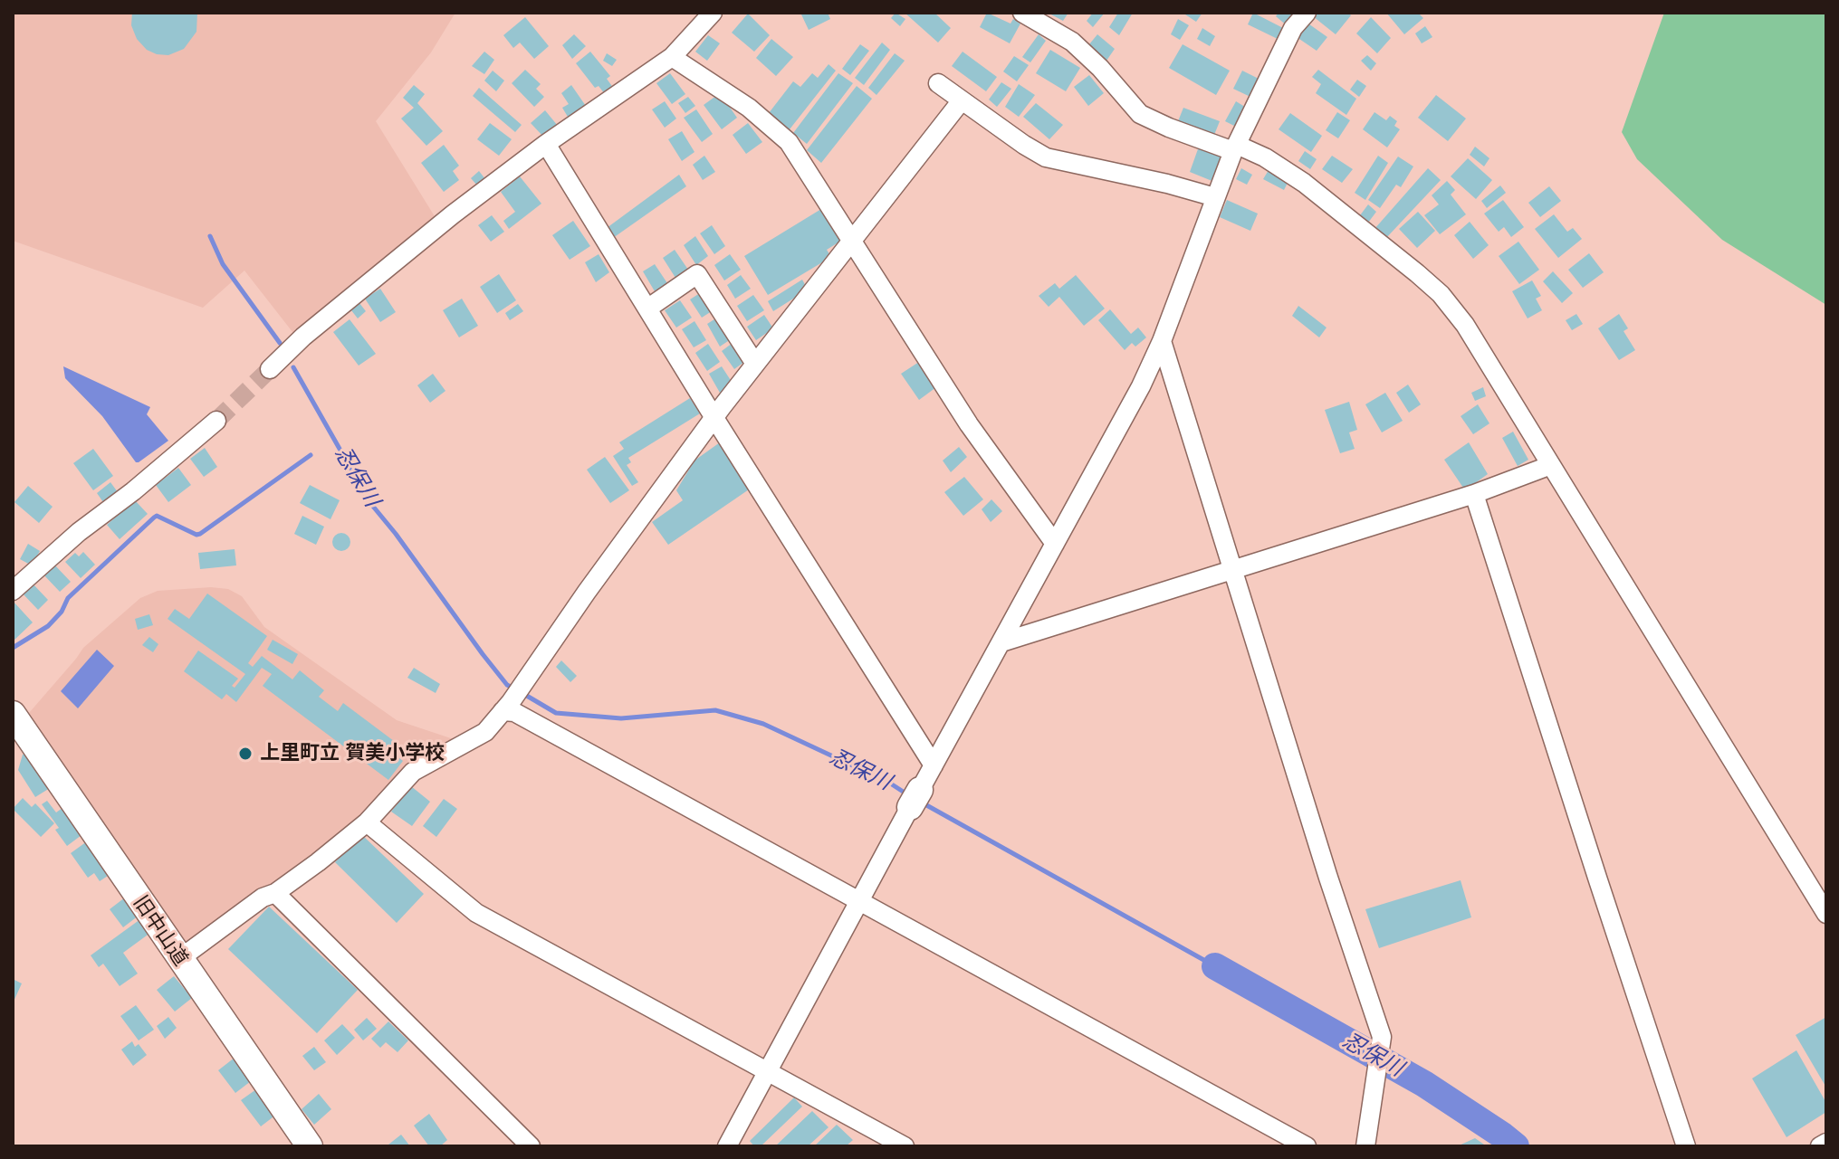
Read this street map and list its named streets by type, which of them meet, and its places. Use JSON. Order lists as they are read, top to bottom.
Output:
{
  "streets": {
    "main road": ["旧中山道"]
  },
  "water": ["忍保川"],
  "places": ["上里町立 賀美小学校"]
}
